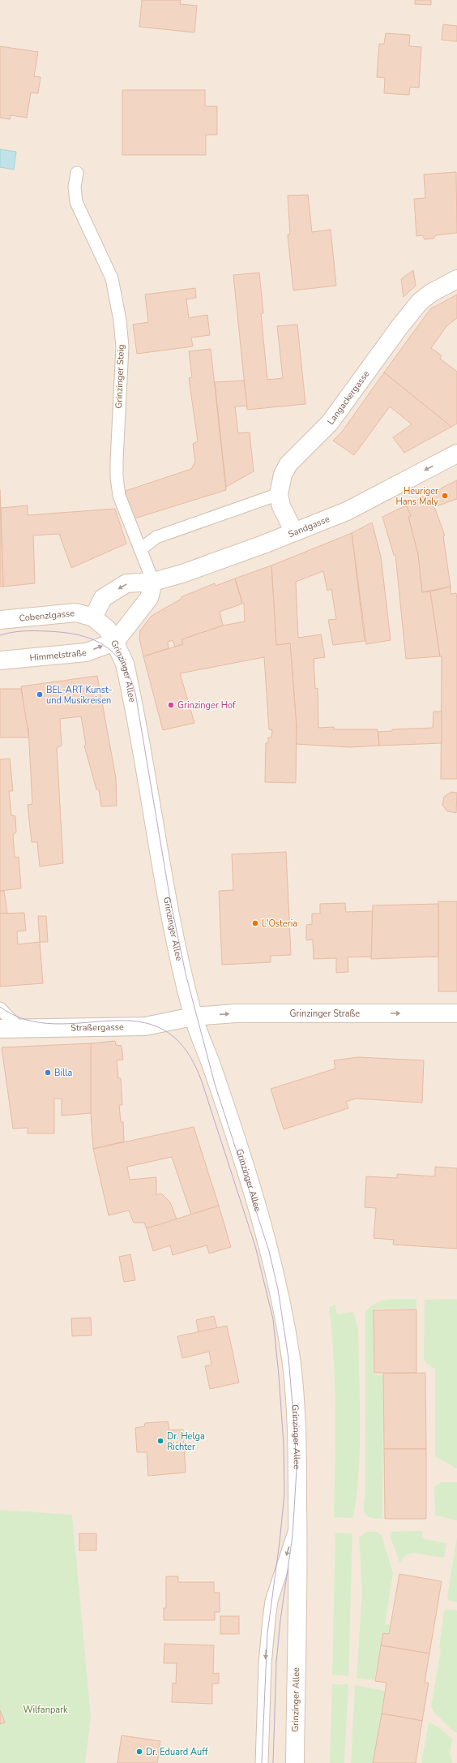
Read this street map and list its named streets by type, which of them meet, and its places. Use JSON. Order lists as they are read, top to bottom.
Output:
{
  "streets": {
    "street": [
      "Langackergasse",
      "Sandgasse",
      "Cobenzlgasse",
      "Himmelstraße",
      "Grinzinger Allee",
      "Grinzinger Straße",
      "Straßergasse"
    ],
    "lane": ["Grinzinger Steig"]
  },
  "crossings": [
    ["Grinzinger Steig", "Sandgasse"],
    ["Langackergasse", "Sandgasse"],
    ["Sandgasse", "Cobenzlgasse"],
    ["Sandgasse", "Grinzinger Allee"],
    ["Cobenzlgasse", "Grinzinger Allee"],
    ["Himmelstraße", "Grinzinger Allee"],
    ["Grinzinger Allee", "Grinzinger Straße"],
    ["Grinzinger Allee", "Straßergasse"],
    ["Grinzinger Straße", "Straßergasse"]
  ],
  "one_way": ["Sandgasse", "Himmelstraße", "Grinzinger Straße"],
  "parks": ["Wilfanpark"],
  "places": [
    "Heuriger Hans Maly",
    "BEL-ART Kunst- und Musikreisen",
    "Grinzinger Hof",
    "L'Osteria",
    "Billa",
    "Dr. Helga Richter",
    "Dr. Eduard Auff"
  ]
}
